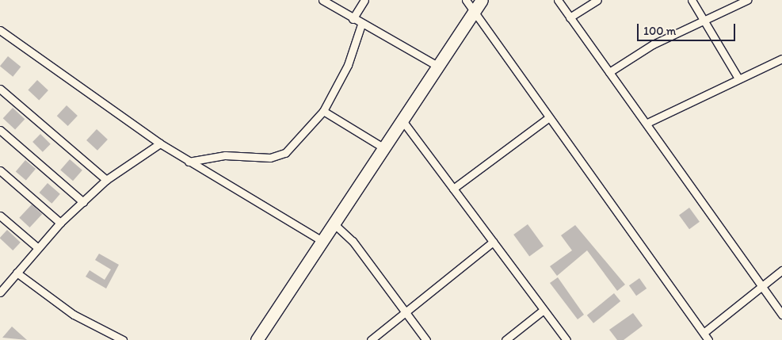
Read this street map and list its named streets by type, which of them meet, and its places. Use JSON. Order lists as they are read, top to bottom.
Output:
{
  "scale_bar": "100 m"
}
